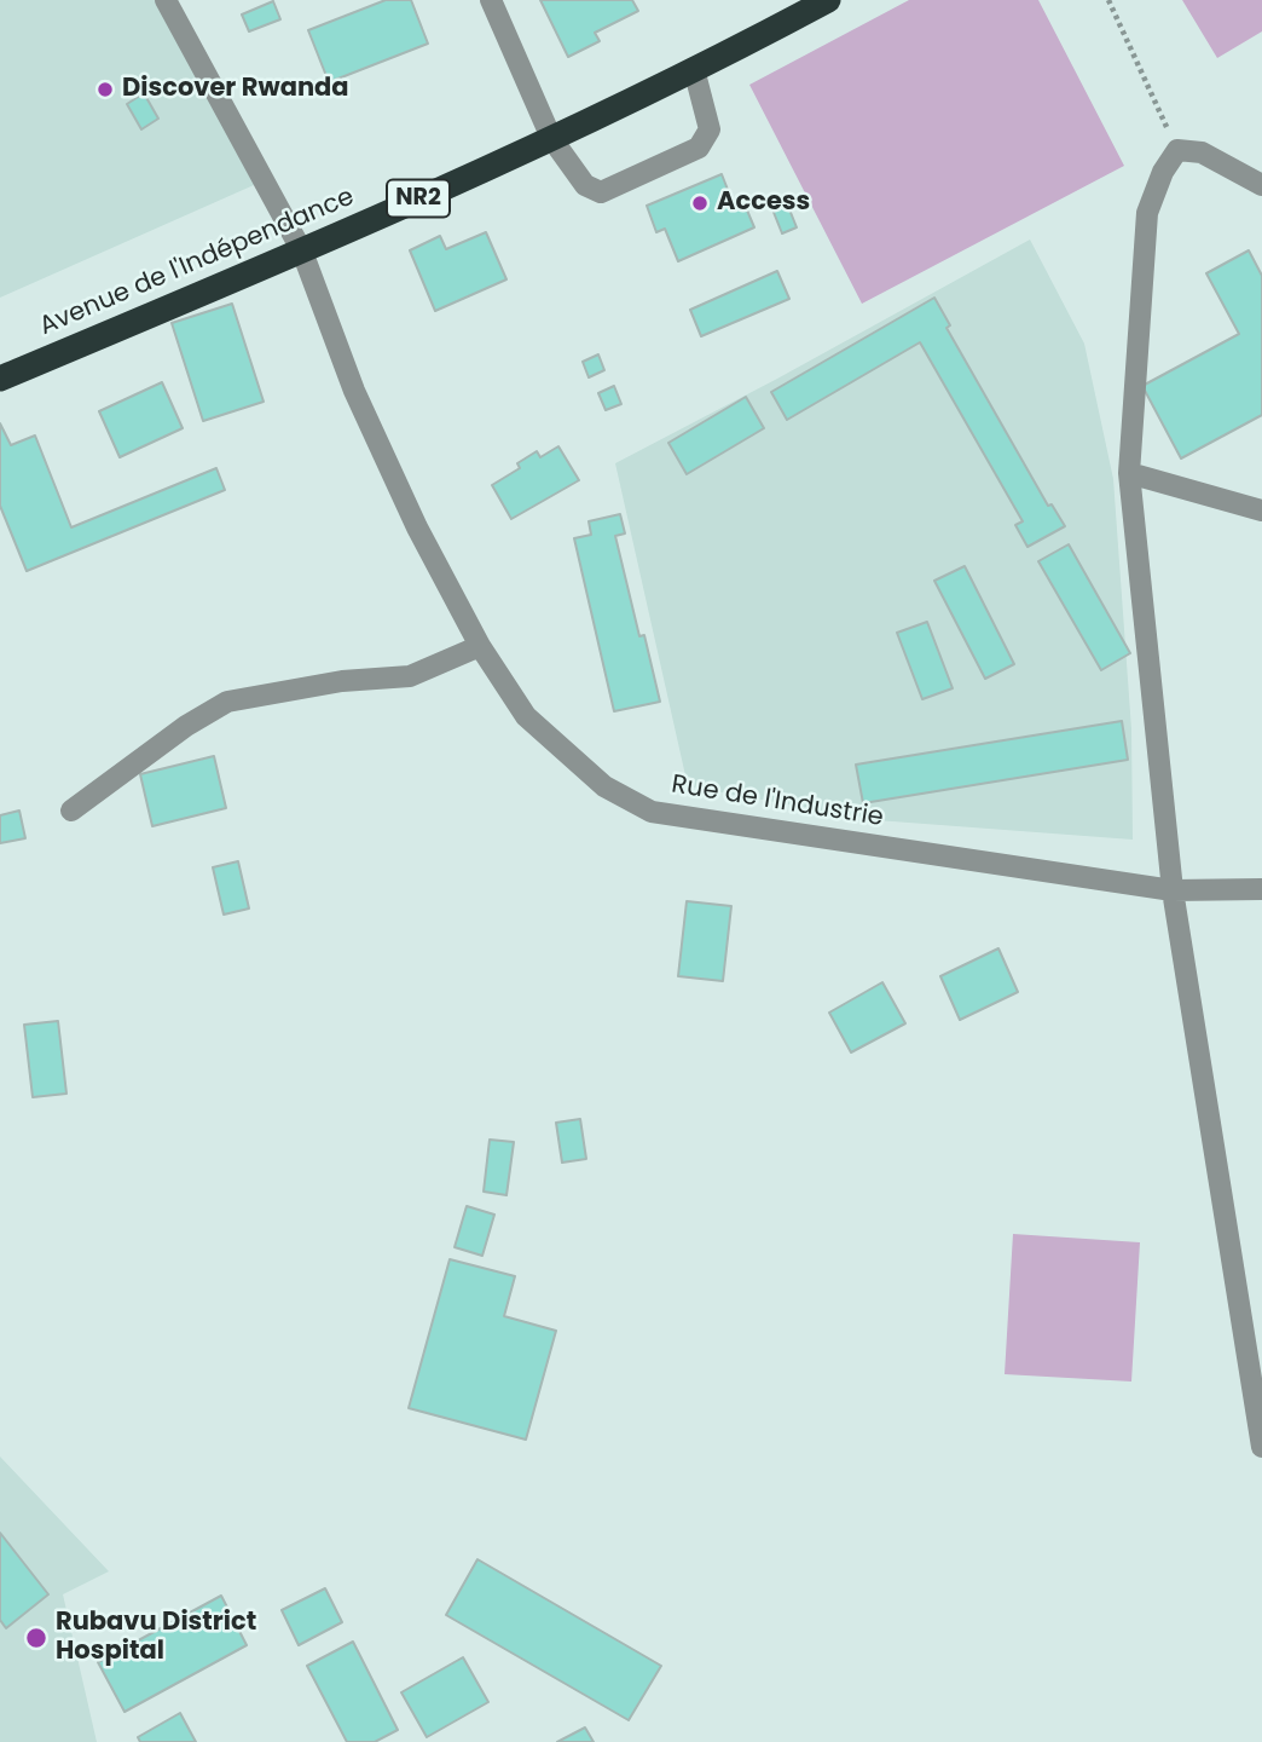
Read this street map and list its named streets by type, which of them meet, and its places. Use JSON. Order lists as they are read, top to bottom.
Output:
{
  "streets": {
    "highway": ["NR2", "Avenue de l'Indépendance"],
    "street": ["Rue de l'Industrie"]
  },
  "crossings": [
    ["Avenue de l'Indépendance", "Rue de l'Industrie"]
  ],
  "places": ["Discover Rwanda", "Access", "Rubavu District Hospital"]
}
